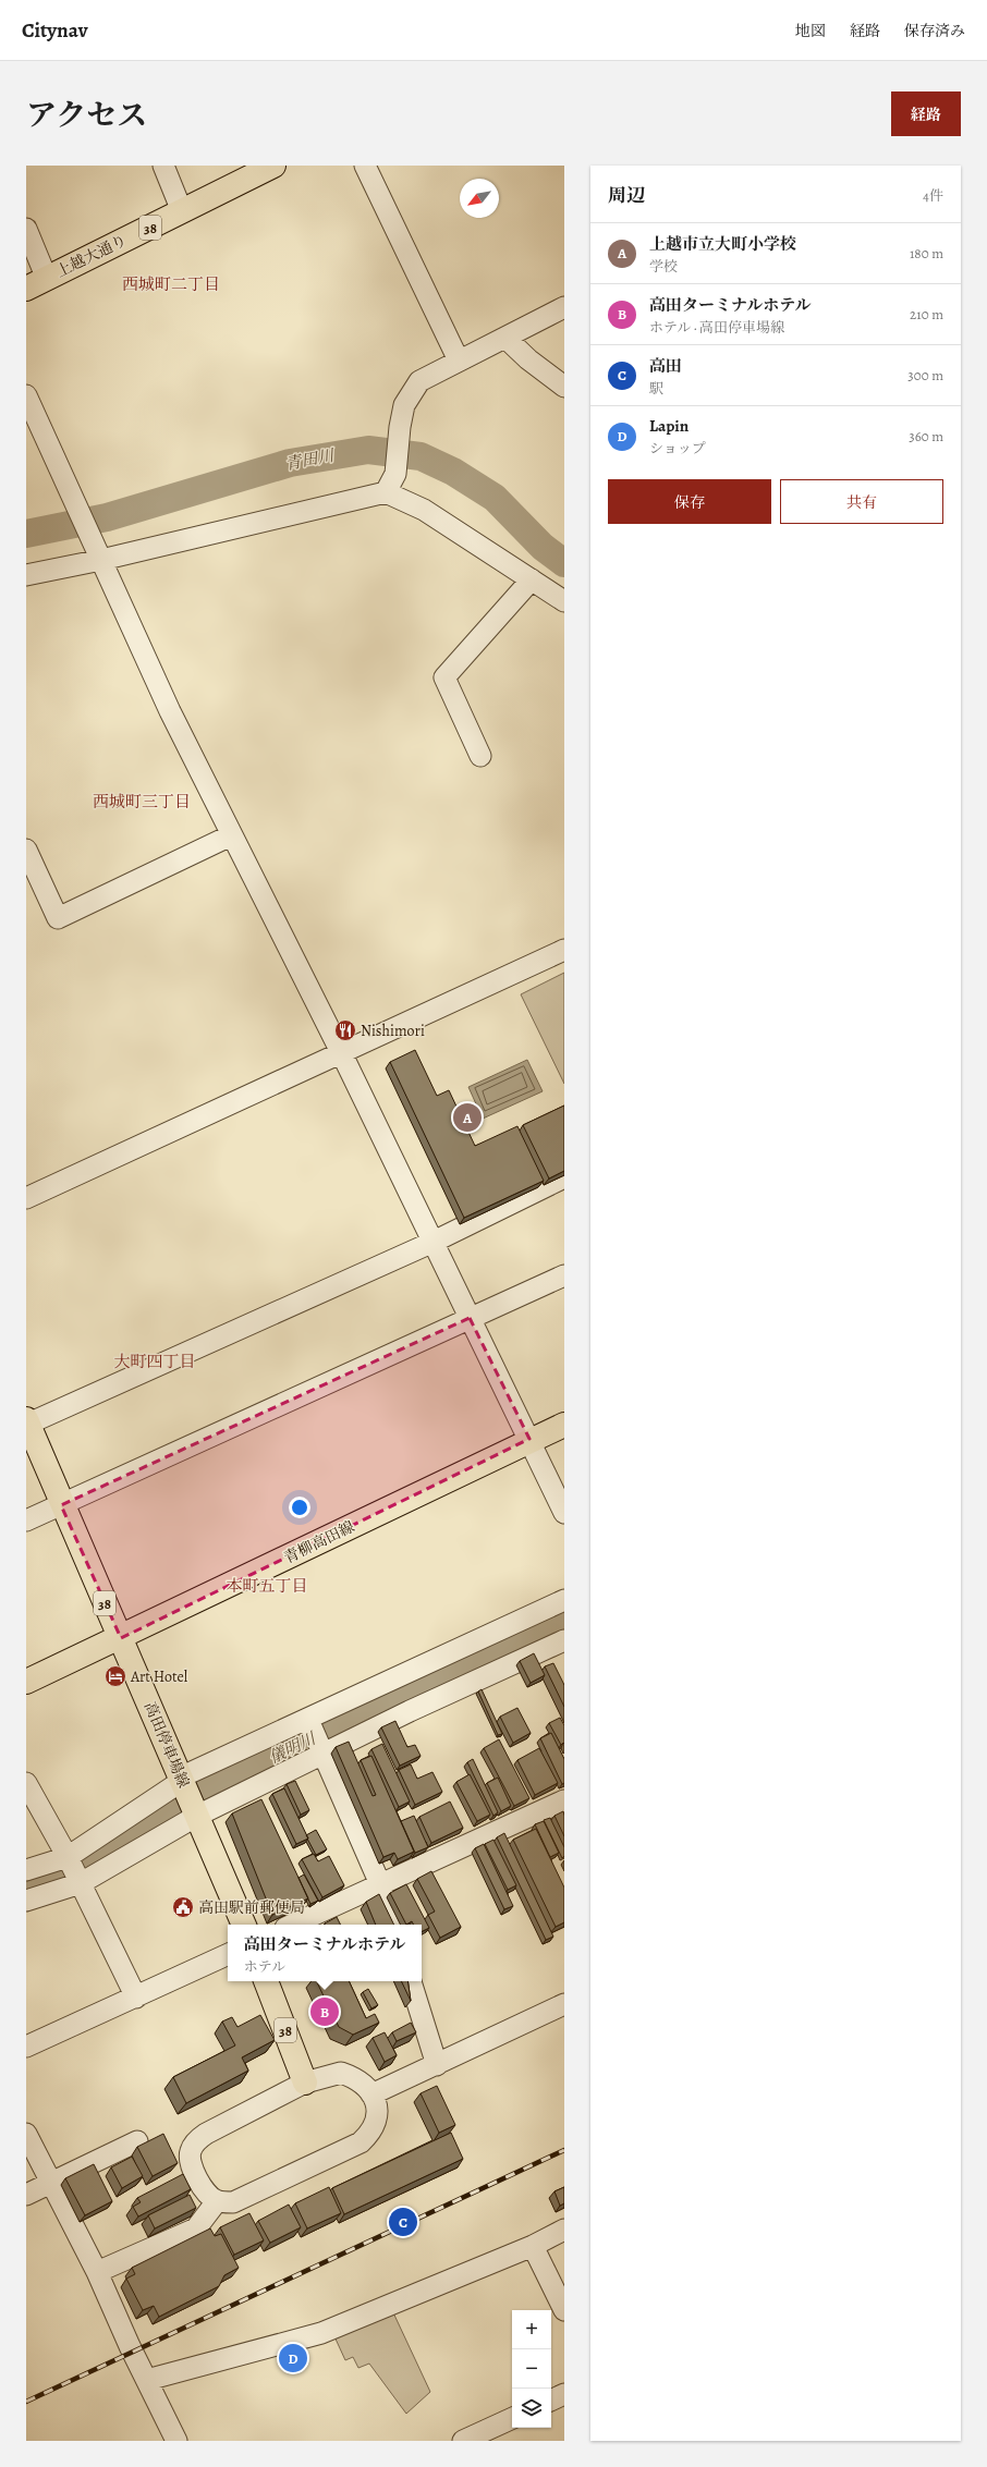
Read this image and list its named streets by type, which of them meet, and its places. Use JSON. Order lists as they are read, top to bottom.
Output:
{
  "streets": {
    "main road": [
      "38",
      "上越大通り",
      "青柳高田線",
      "高田停車場線"
    ]
  },
  "crossings": [
    ["青柳高田線", "高田停車場線"]
  ],
  "districts": [
    "西城町二丁目",
    "西城町三丁目",
    "大町四丁目",
    "本町五丁目"
  ],
  "water": ["青田川", "儀明川"],
  "places": {
    "restaurant": ["Nishimori"],
    "hotel": ["Art Hotel"],
    "public building": ["高田駅前郵便局"]
  },
  "north": "bottom left",
  "page": {
    "header": "Citynav",
    "nav": ["地図", "経路", "保存済み"],
    "title": "アクセス",
    "buttons": [
      "経路",
      ["保存", "共有"]
    ],
    "heading": ["周辺", "4件"],
    "list": [
      {
        "mark": "A",
        "name": "上越市立大町小学校",
        "note": "学校",
        "value": "180 m"
      },
      {
        "mark": "B",
        "name": "高田ターミナルホテル",
        "note": "ホテル · 高田停車場線",
        "value": "210 m"
      },
      {
        "mark": "C",
        "name": "高田",
        "note": "駅",
        "value": "300 m"
      },
      {
        "mark": "D",
        "name": "Lapin",
        "note": "ショップ",
        "value": "360 m"
      }
    ],
    "pins": [
      "A",
      "B",
      "C",
      "D"
    ],
    "popup": ["高田ターミナルホテル", "ホテル"],
    "map_buttons": ["+", "−"]
  }
}
